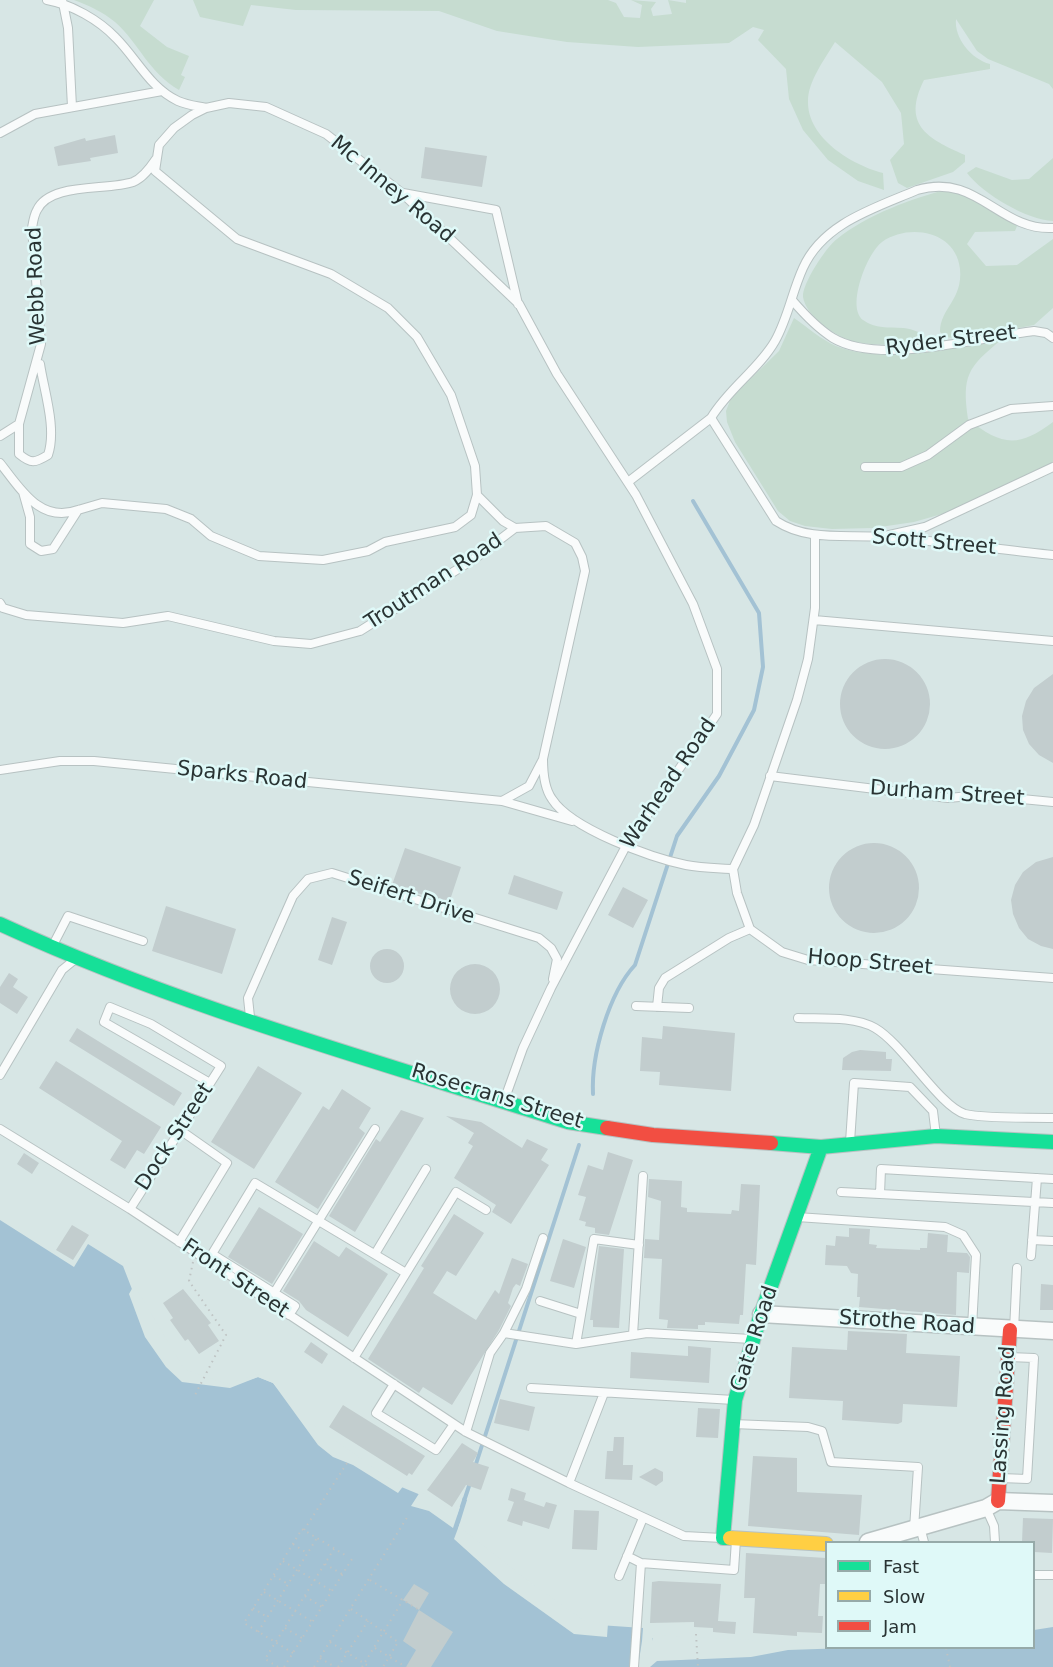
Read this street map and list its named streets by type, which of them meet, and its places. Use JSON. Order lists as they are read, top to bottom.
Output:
{
  "streets": {
    "street": [
      "Rosecrans Street",
      "Strothe Road",
      "Gate Road",
      "Lassing Road"
    ],
    "lane": [
      "Mc Inney Road",
      "Webb Road",
      "Ryder Street",
      "Scott Street",
      "Troutman Road",
      "Sparks Road",
      "Warhead Road",
      "Durham Street",
      "Seifert Drive",
      "Hoop Street",
      "Dock Street",
      "Front Street"
    ]
  },
  "crossings": [
    ["Mc Inney Road", "Webb Road"],
    ["Mc Inney Road", "Warhead Road"],
    ["Troutman Road", "Sparks Road"],
    ["Troutman Road", "Warhead Road"],
    ["Warhead Road", "Seifert Drive"],
    ["Warhead Road", "Rosecrans Street"],
    ["Seifert Drive", "Rosecrans Street"],
    ["Rosecrans Street", "Gate Road"],
    ["Dock Street", "Front Street"],
    ["Front Street", "Gate Road"],
    ["Strothe Road", "Gate Road"],
    ["Strothe Road", "Lassing Road"]
  ],
  "legend": ["Fast", "Slow", "Jam"]
}
